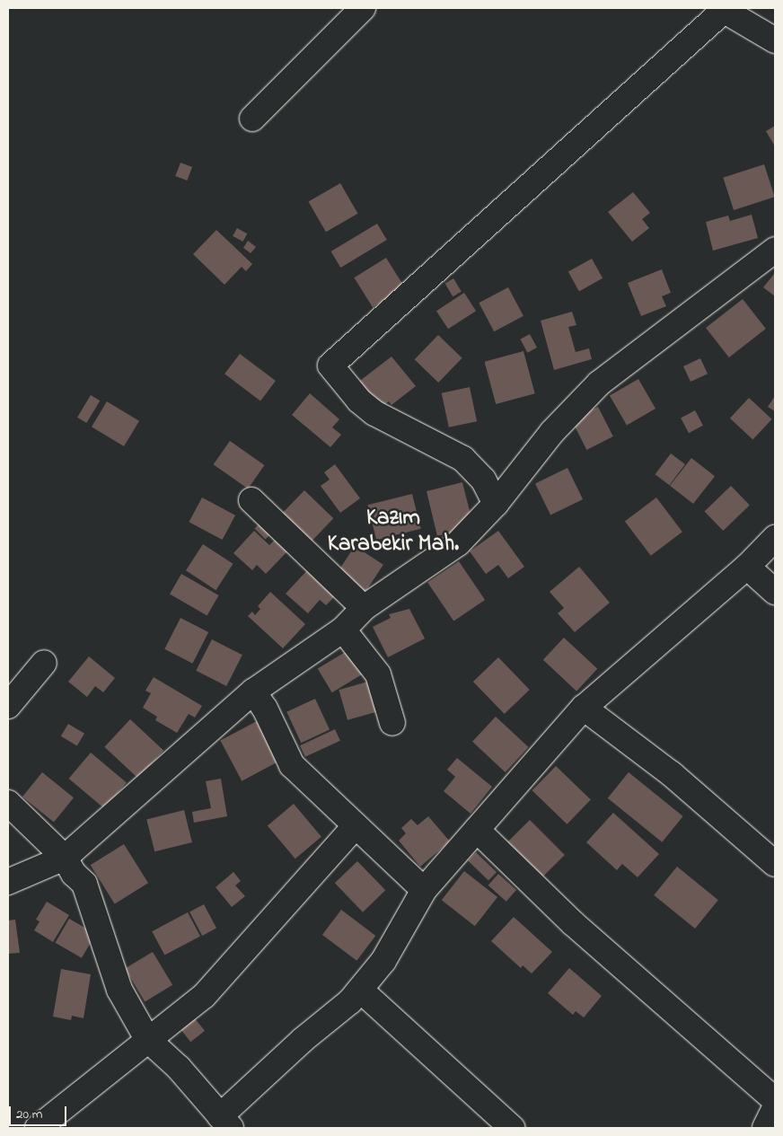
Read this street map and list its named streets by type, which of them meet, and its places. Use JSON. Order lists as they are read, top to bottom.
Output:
{
  "districts": ["Kazım Karabekir Mah."],
  "scale_bar": "20 m"
}
